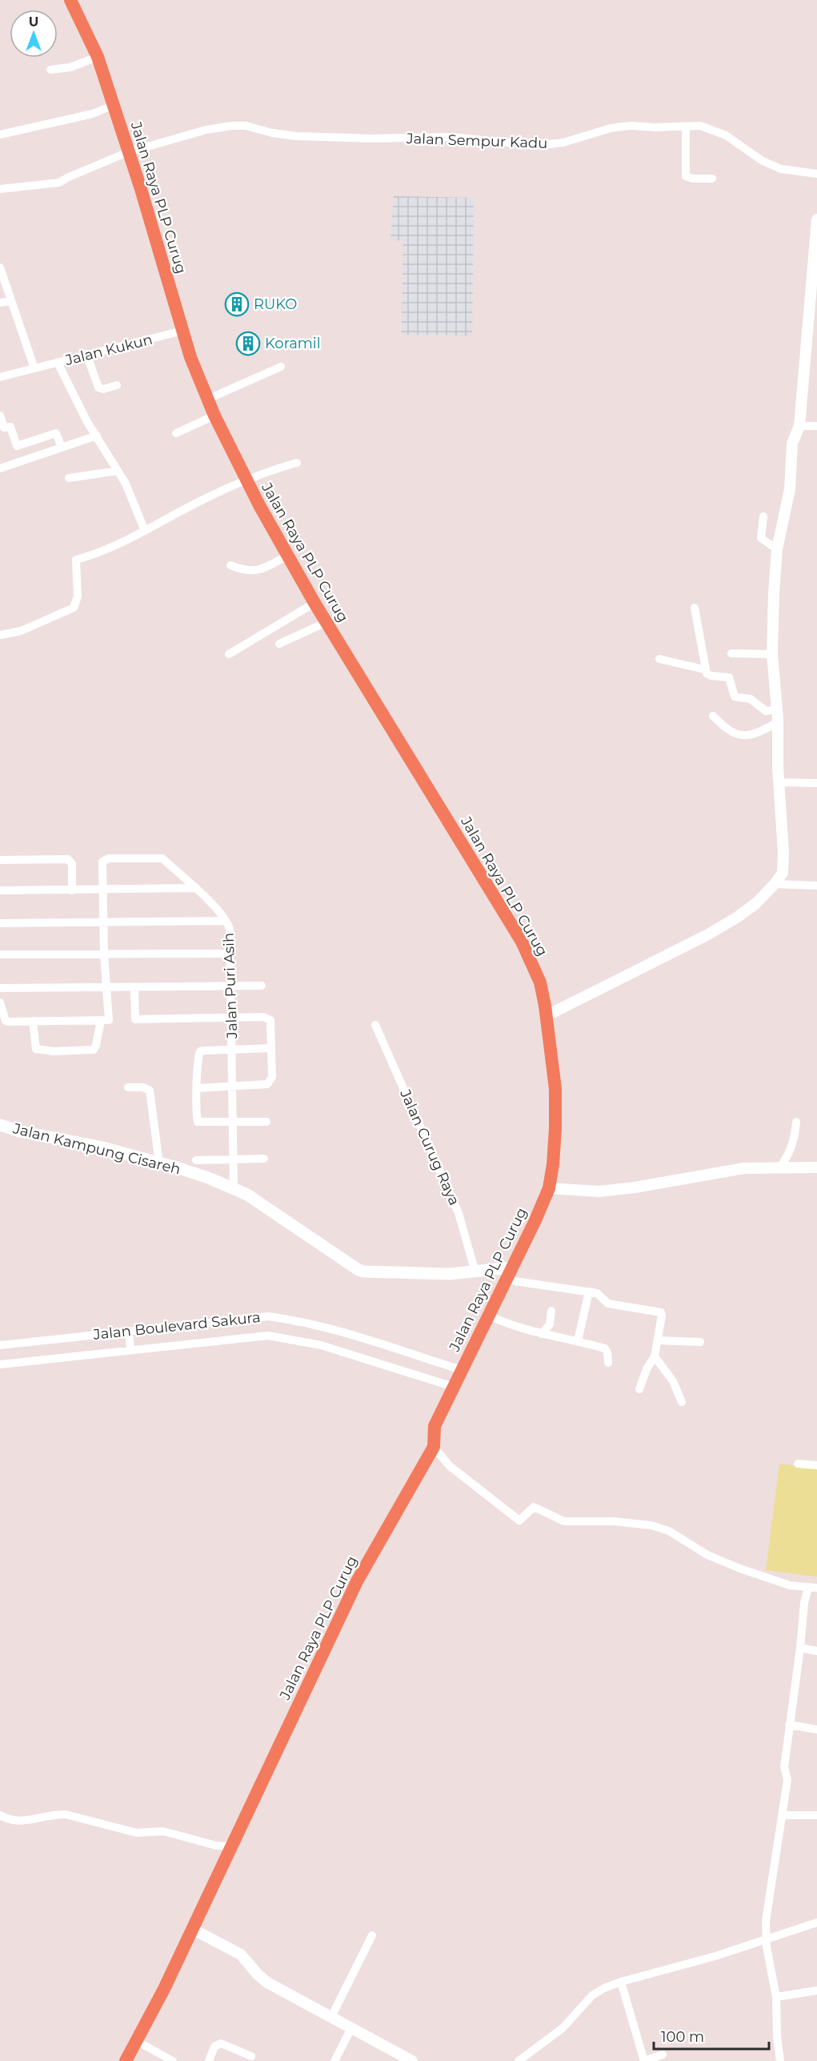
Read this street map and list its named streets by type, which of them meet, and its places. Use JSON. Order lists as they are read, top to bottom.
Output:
{
  "streets": {
    "main road": ["Jalan Raya PLP Curug", "Jalan Kampung Cisareh"],
    "street": [
      "Jalan Sempur Kadu",
      "Jalan Kukun",
      "Jalan Puri Asih",
      "Jalan Curug Raya",
      "Jalan Boulevard Sakura"
    ]
  },
  "crossings": [
    ["Jalan Sempur Kadu", "Jalan Raya PLP Curug"],
    ["Jalan Raya PLP Curug", "Jalan Kukun"],
    ["Jalan Raya PLP Curug", "Jalan Kampung Cisareh"],
    ["Jalan Raya PLP Curug", "Jalan Boulevard Sakura"],
    ["Jalan Puri Asih", "Jalan Kampung Cisareh"],
    ["Jalan Curug Raya", "Jalan Kampung Cisareh"]
  ],
  "places": {
    "building": ["RUKO", "Koramil"]
  },
  "scale_bar": "100 m",
  "north": "top"
}
